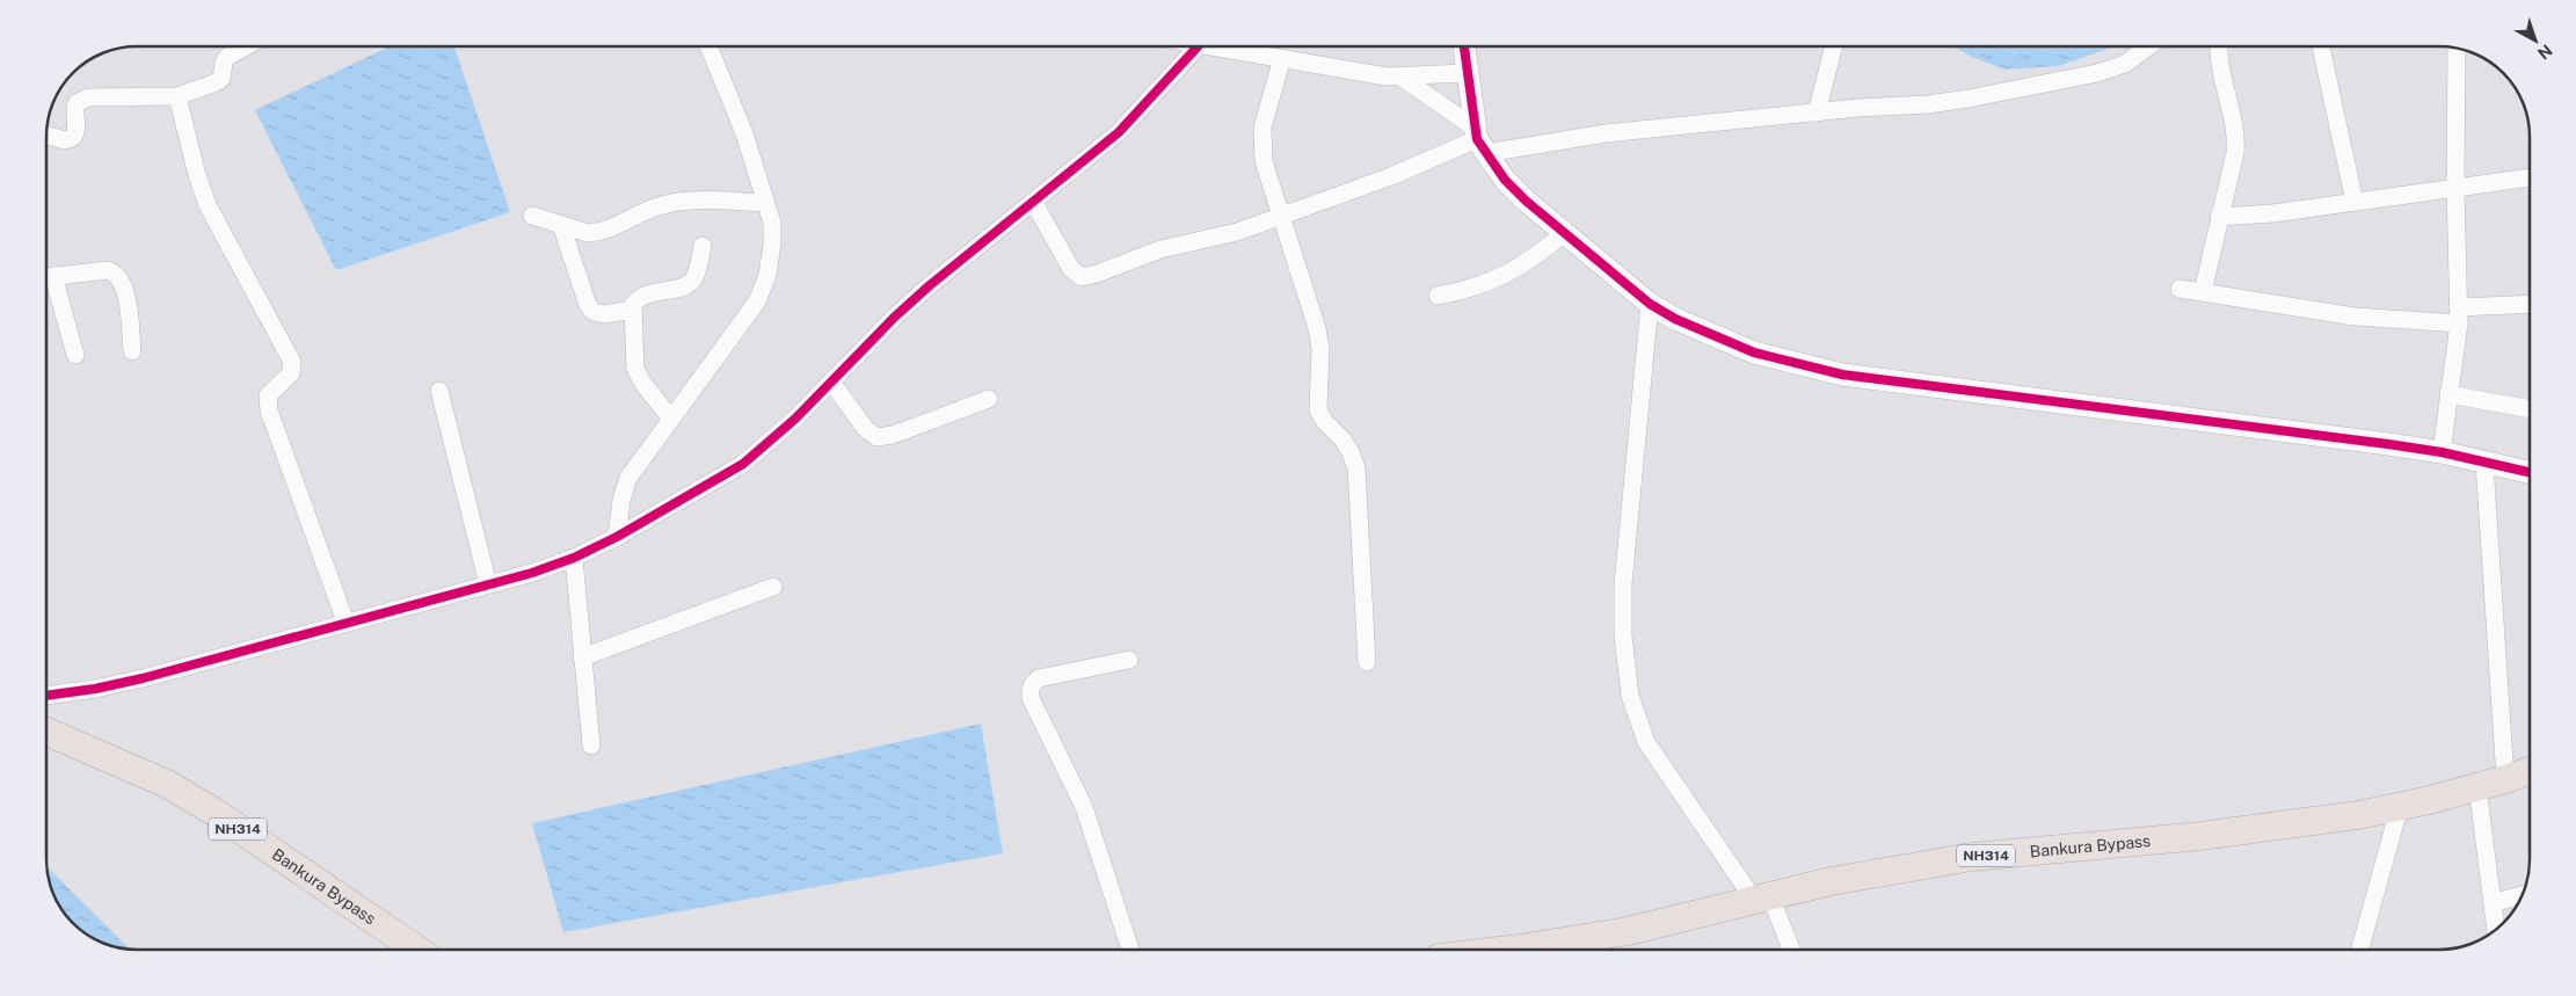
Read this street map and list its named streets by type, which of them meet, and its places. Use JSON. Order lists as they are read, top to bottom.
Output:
{
  "streets": {
    "highway": ["NH314", "Bankura Bypass"]
  },
  "north": "bottom right"
}
